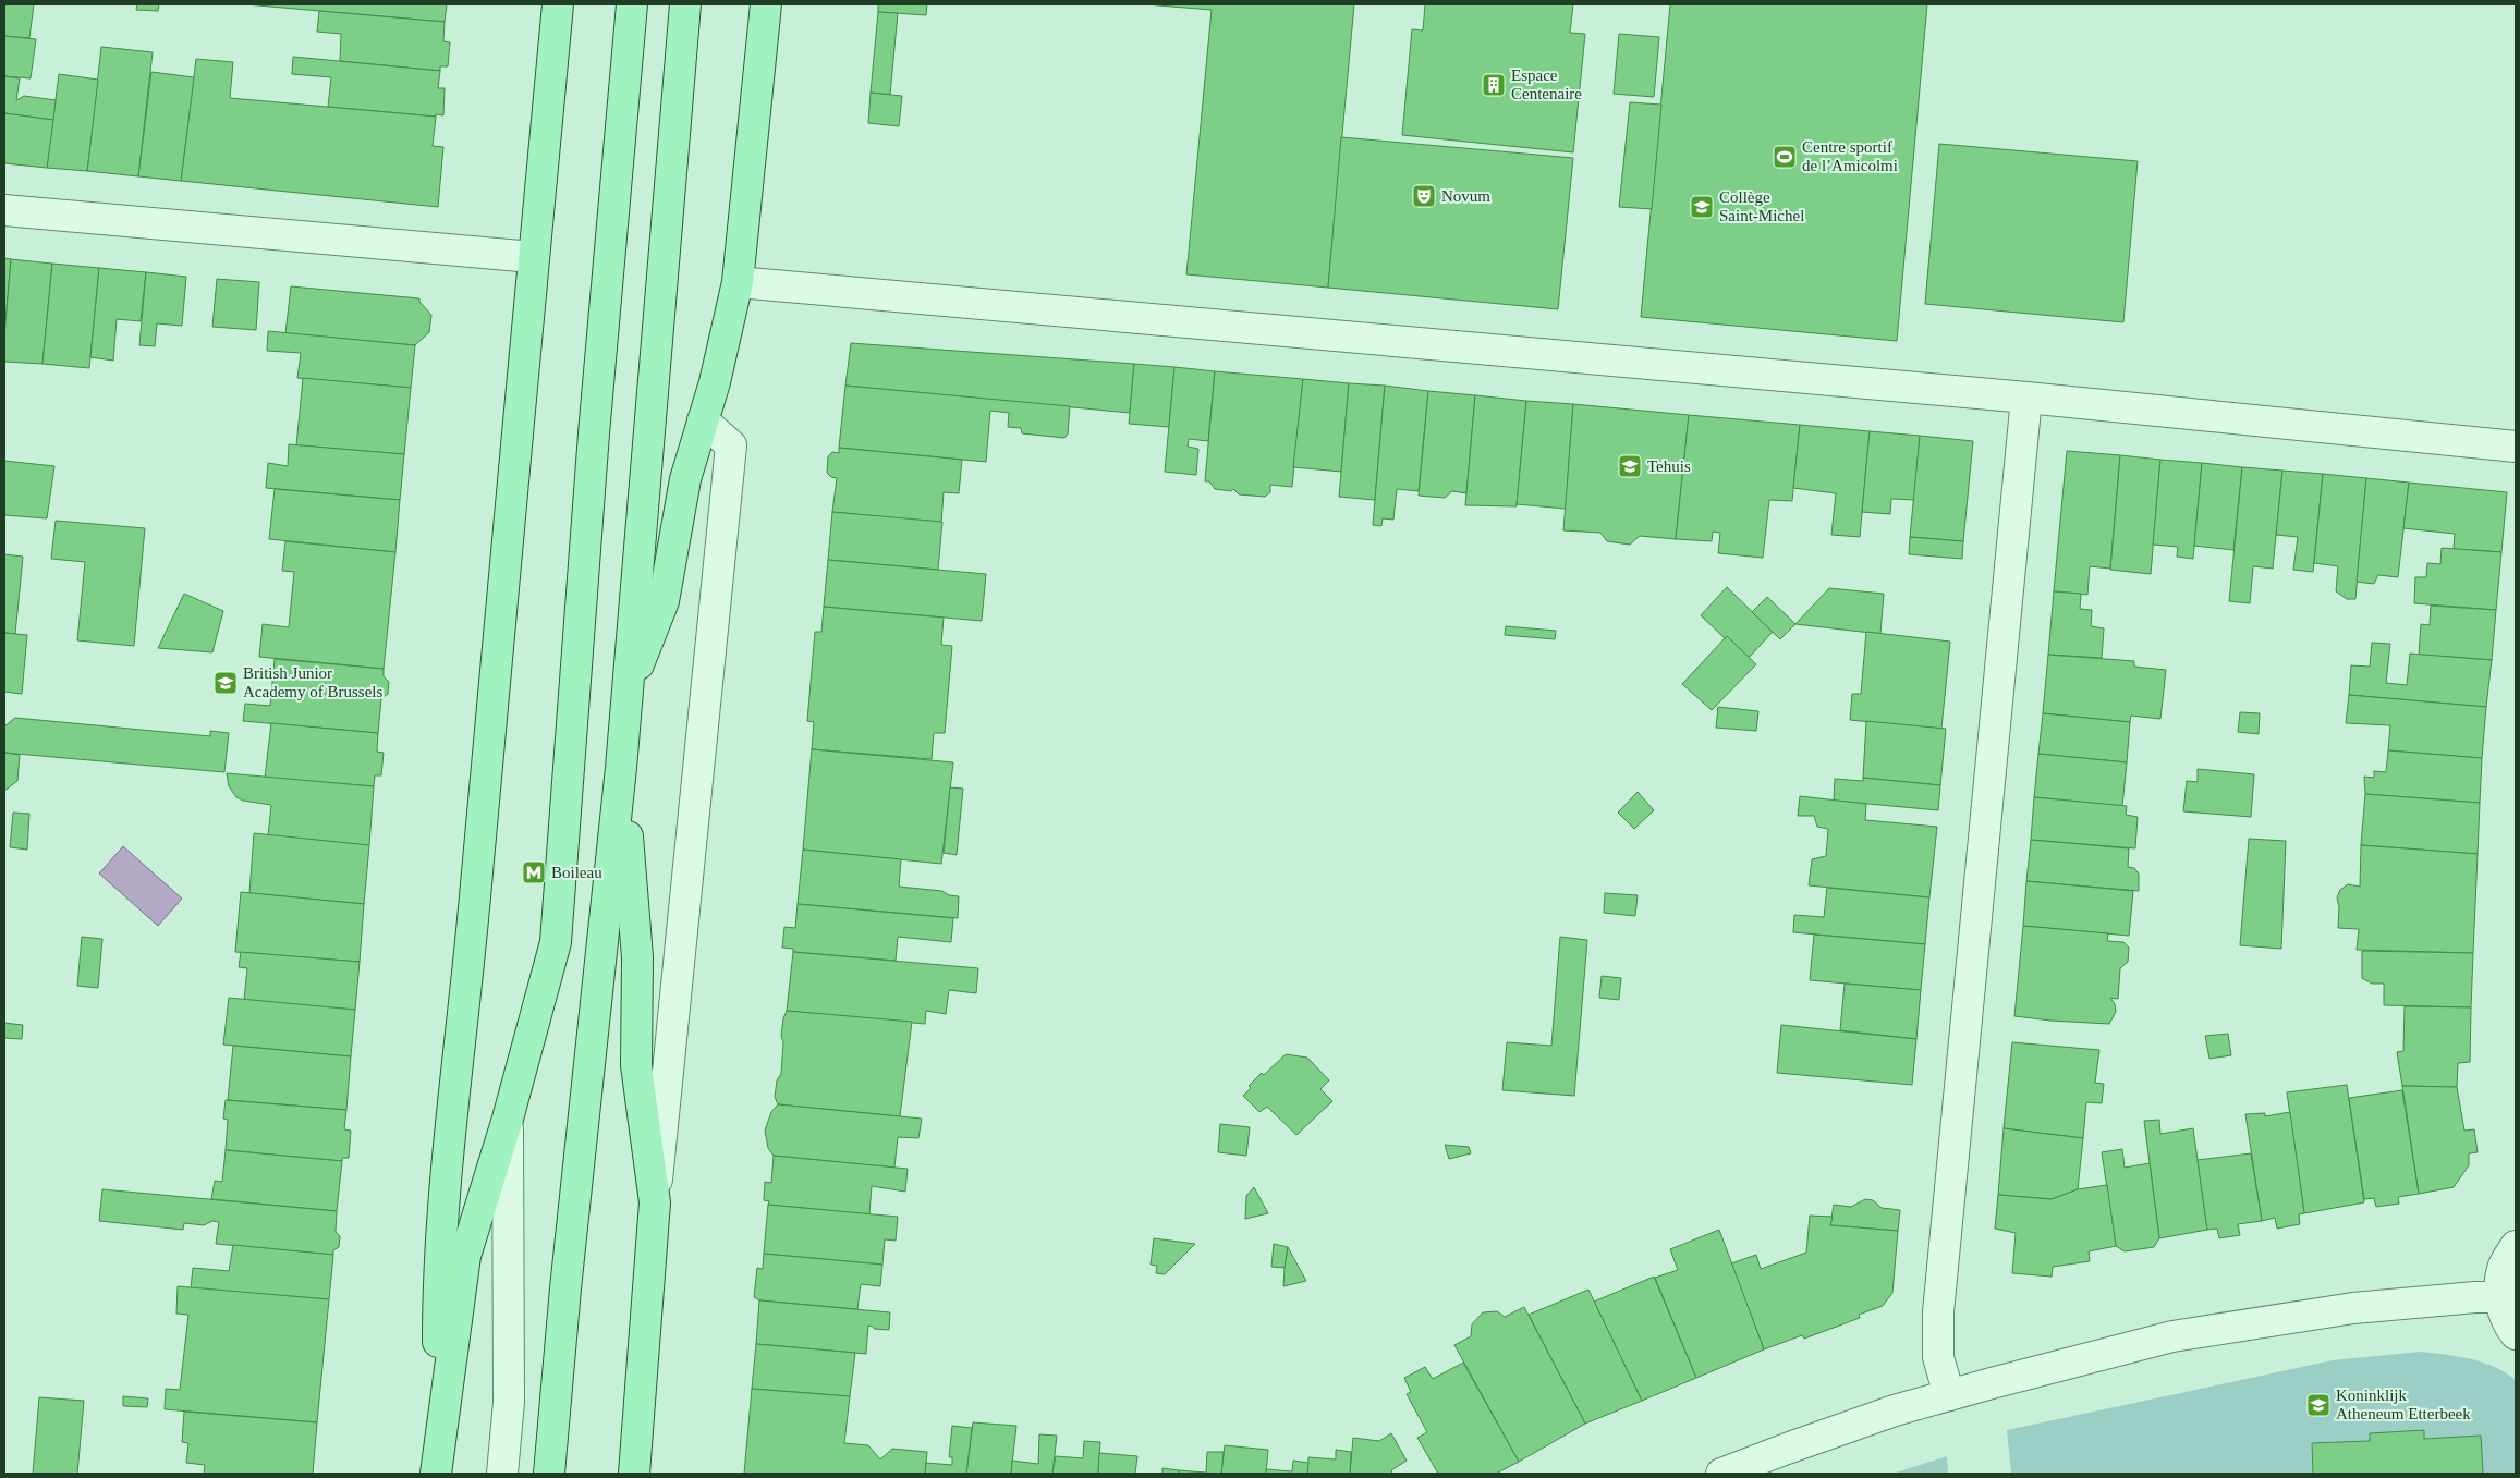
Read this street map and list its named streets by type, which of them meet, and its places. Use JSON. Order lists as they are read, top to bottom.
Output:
{
  "places": {
    "building": ["Espace Centenaire"],
    "sports": ["Centre sportif de l’Amicolmi"],
    "theatre": ["Novum"],
    "school or university": [
      "Collège Saint-Michel",
      "Tehuis",
      "British Junior Academy of Brussels",
      "Koninklijk Atheneum Etterbeek"
    ],
    "metro station": ["Boileau"]
  }
}
